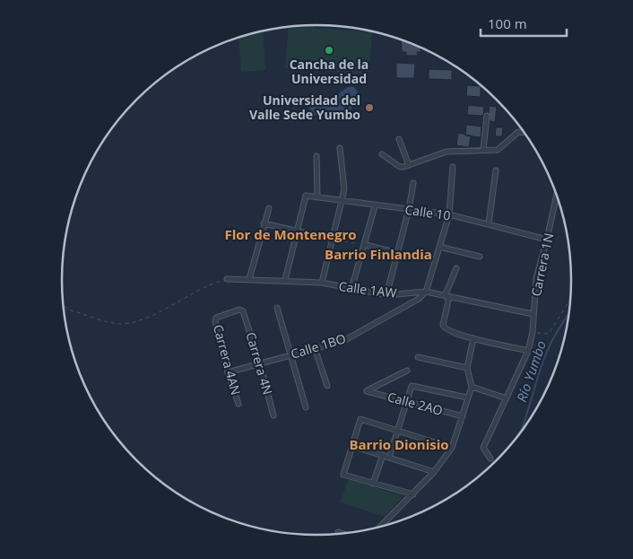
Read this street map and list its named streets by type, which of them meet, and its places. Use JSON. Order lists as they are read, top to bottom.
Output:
{
  "streets": {
    "street": [
      "Calle 10",
      "Carrera 1N",
      "Calle 1AW",
      "Calle 1BO",
      "Carrera 4AN",
      "Carrera 4N",
      "Calle 2AO"
    ]
  },
  "crossings": [
    ["Calle 10", "Carrera 1N"],
    ["Carrera 1N", "Calle 1AW"],
    ["Calle 1AW", "Calle 1BO"],
    ["Calle 1BO", "Carrera 4AN"],
    ["Calle 1BO", "Carrera 4N"],
    ["Carrera 4AN", "Carrera 4N"]
  ],
  "districts": ["Flor de Montenegro", "Barrio Finlandia", "Barrio Dionisio"],
  "water": ["Río Yumbo"],
  "places": ["Cancha de la Universidad", "Universidad del Valle Sede Yumbo"],
  "scale_bar": "100 m"
}
